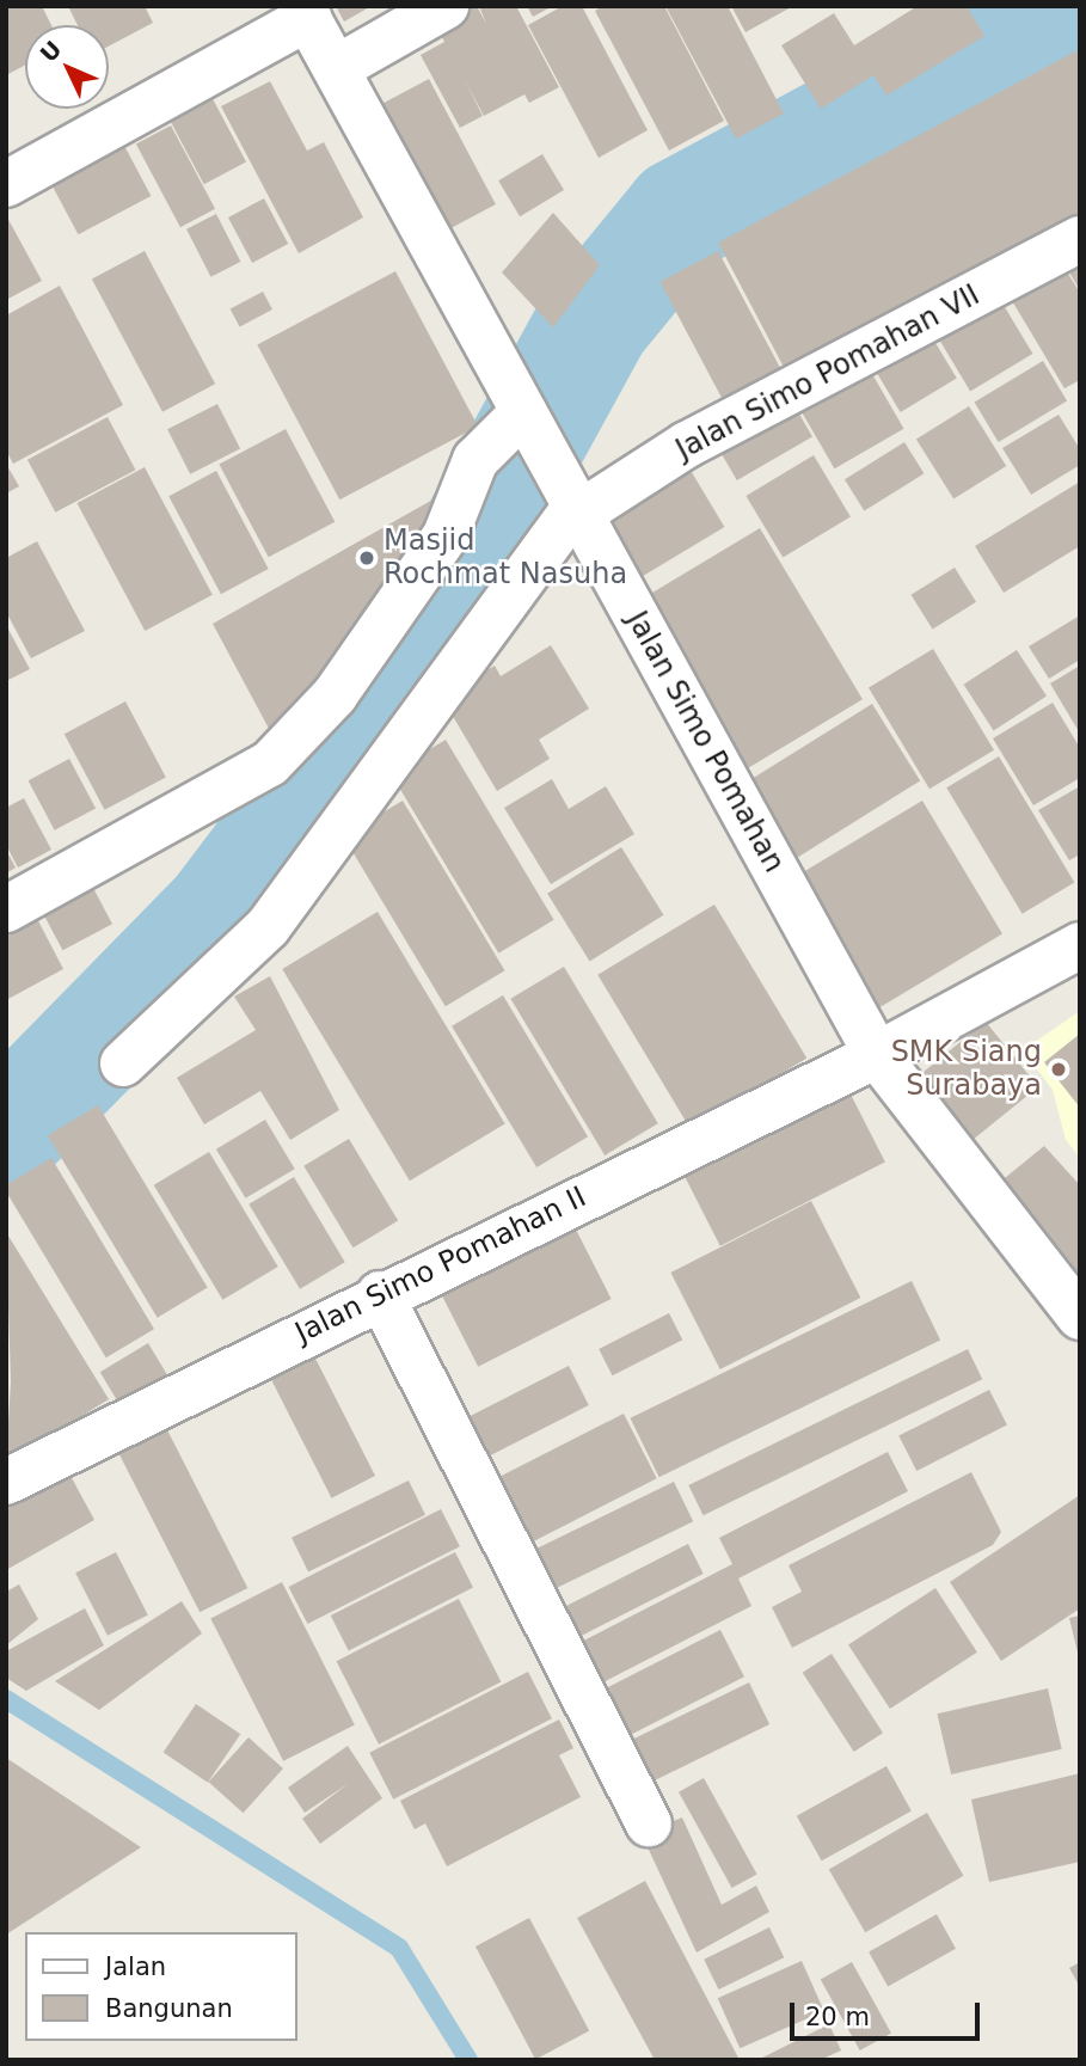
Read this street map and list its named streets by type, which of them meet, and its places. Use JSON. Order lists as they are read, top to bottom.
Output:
{
  "streets": {
    "street": ["Jalan Simo Pomahan VII", "Jalan Simo Pomahan", "Jalan Simo Pomahan II"]
  },
  "crossings": [
    ["Jalan Simo Pomahan VII", "Jalan Simo Pomahan"],
    ["Jalan Simo Pomahan", "Jalan Simo Pomahan II"]
  ],
  "places": ["Masjid Rochmat Nasuha", "SMK Siang Surabaya"],
  "legend": ["Jalan", "Bangunan"],
  "scale_bar": "20 m",
  "north": "top left"
}
